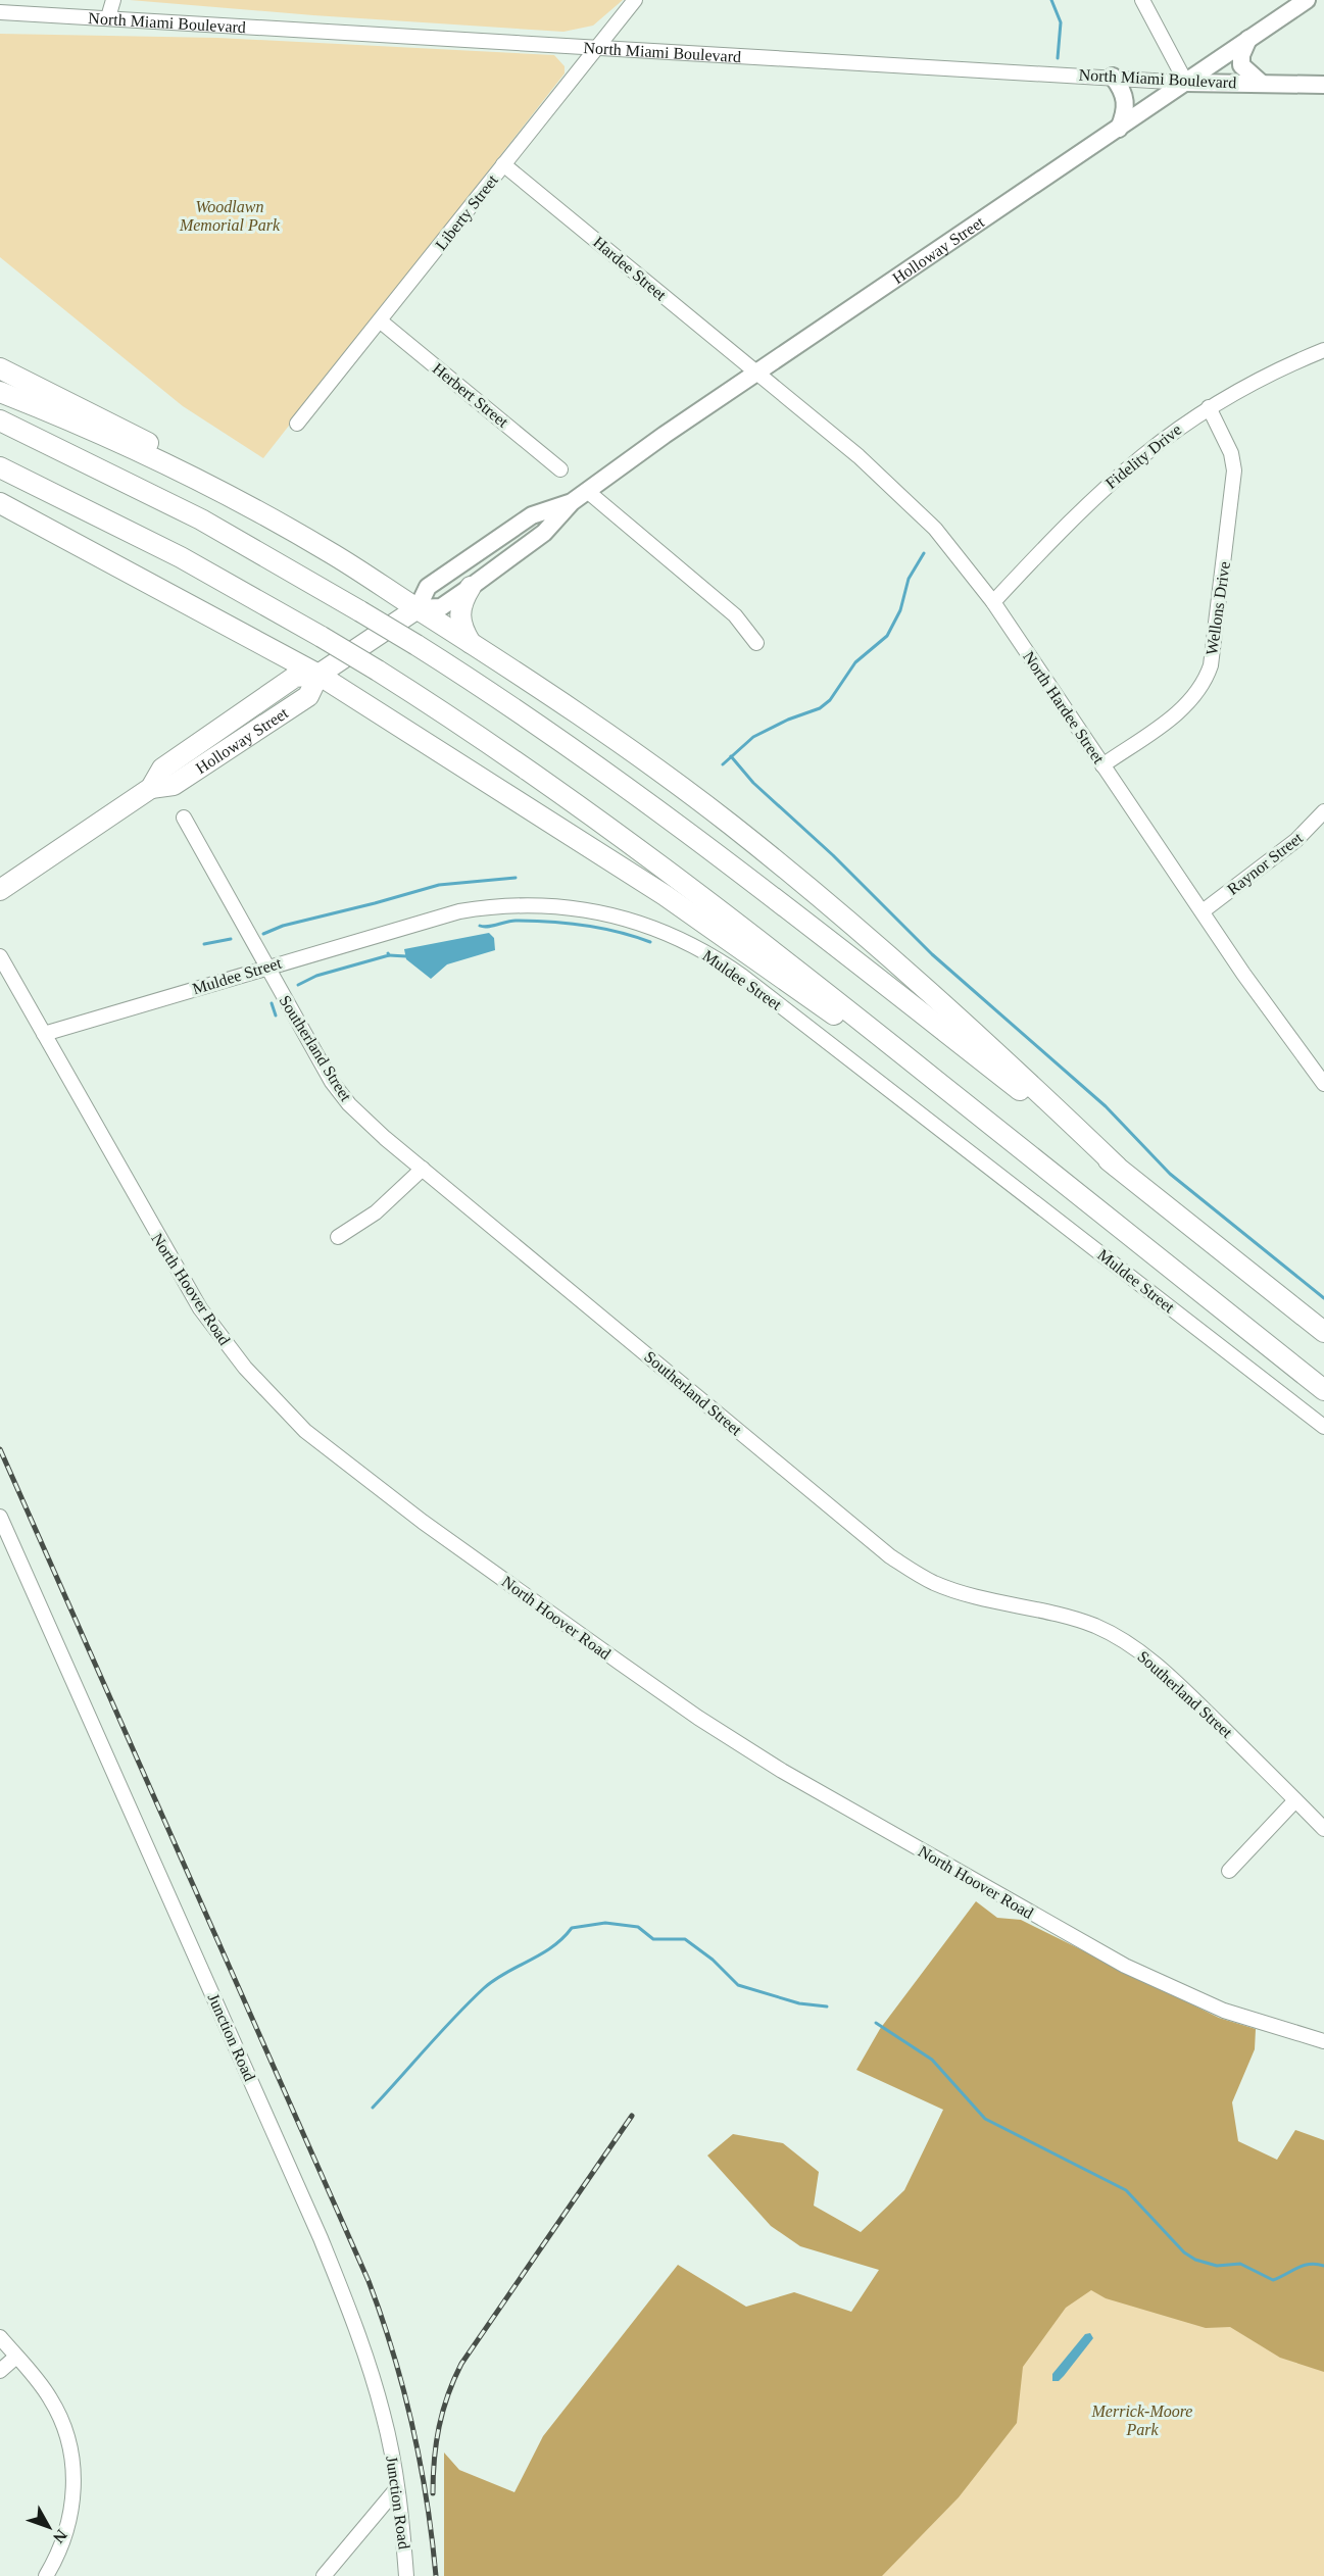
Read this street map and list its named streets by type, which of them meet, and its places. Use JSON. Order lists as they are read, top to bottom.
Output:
{
  "streets": {
    "highway": ["Holloway Street"],
    "main road": ["North Miami Boulevard"],
    "street": [
      "Liberty Street",
      "Hardee Street",
      "Herbert Street",
      "Fidelity Drive",
      "Wellons Drive",
      "North Hardee Street",
      "Raynor Street",
      "Muldee Street",
      "Southerland Street",
      "North Hoover Road",
      "Junction Road"
    ]
  },
  "crossings": [
    ["North Miami Boulevard", "Liberty Street"],
    ["North Miami Boulevard", "Holloway Street"],
    ["Liberty Street", "Hardee Street"],
    ["Liberty Street", "Herbert Street"],
    ["Holloway Street", "Hardee Street"],
    ["Holloway Street", "North Hardee Street"],
    ["Hardee Street", "North Hardee Street"],
    ["Fidelity Drive", "Wellons Drive"],
    ["Fidelity Drive", "North Hardee Street"],
    ["Wellons Drive", "North Hardee Street"],
    ["North Hardee Street", "Raynor Street"],
    ["Muldee Street", "Southerland Street"],
    ["Muldee Street", "North Hoover Road"]
  ],
  "parks": ["Woodlawn Memorial Park", "Merrick-Moore Park"],
  "north": "bottom right"
}
